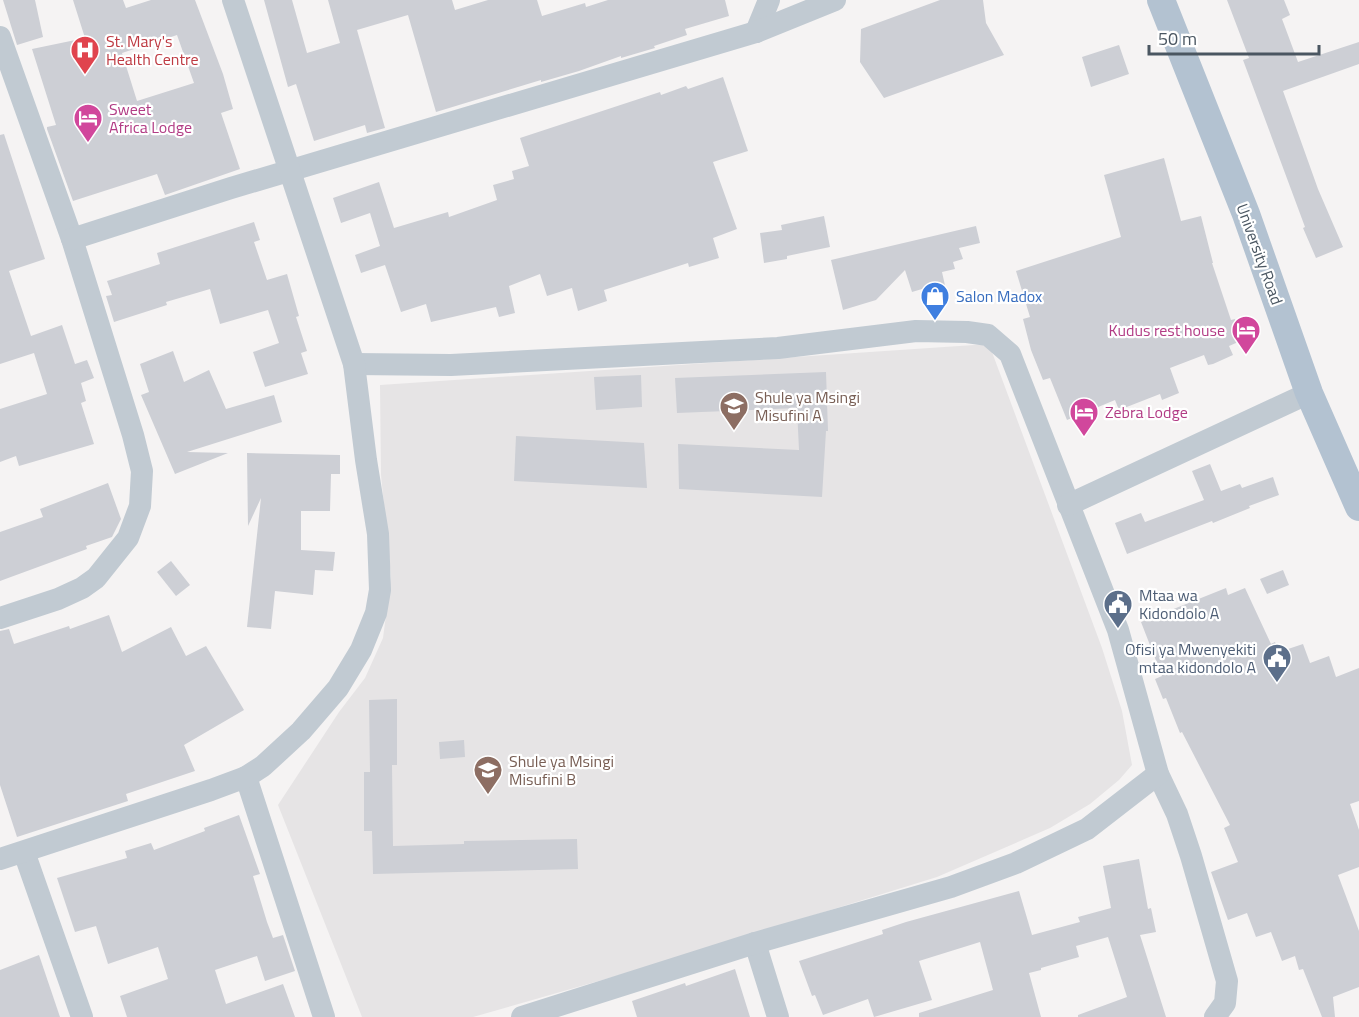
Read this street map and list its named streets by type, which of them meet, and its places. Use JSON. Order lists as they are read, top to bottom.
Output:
{
  "streets": {
    "main road": ["University Road"]
  },
  "places": {
    "hospital": ["St. Mary's Health Centre"],
    "hotel": ["Sweet Africa Lodge", "Kudus rest house", "Zebra Lodge"],
    "shop": ["Salon Madox"],
    "school or university": ["Shule ya Msingi Misufini A", "Shule ya Msingi Misufini B"],
    "public building": ["Mtaa wa Kidondolo A", "Ofisi ya Mwenyekiti mtaa kidondolo A"]
  },
  "scale_bar": "50 m"
}
